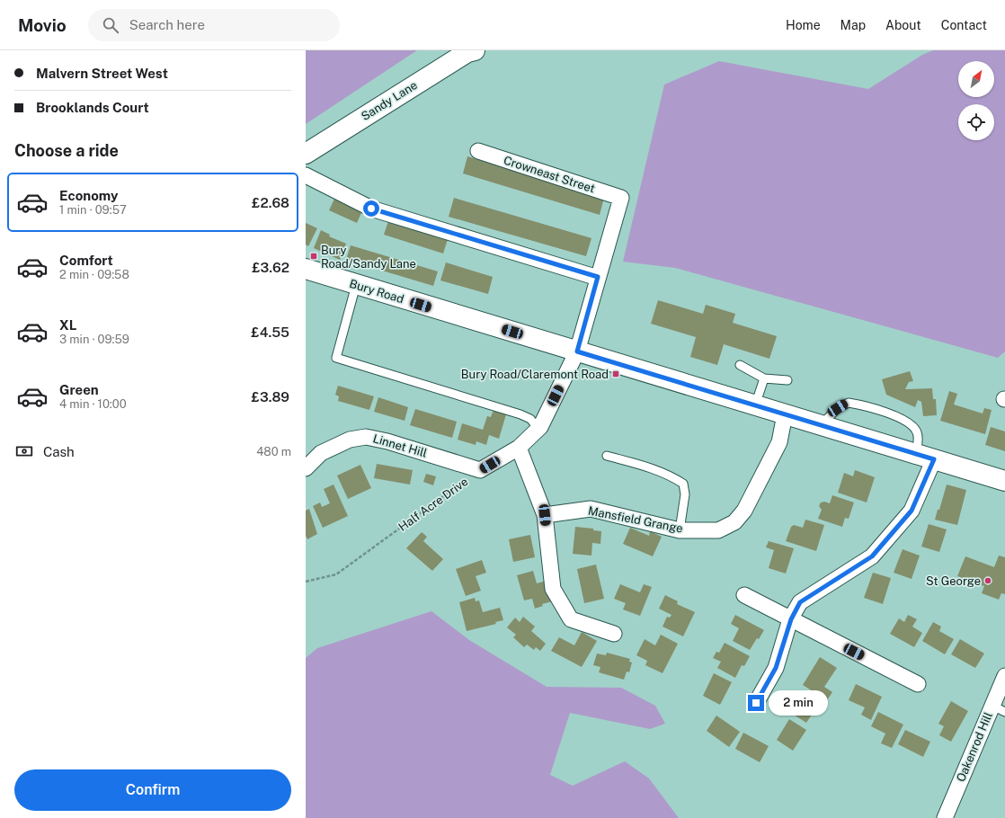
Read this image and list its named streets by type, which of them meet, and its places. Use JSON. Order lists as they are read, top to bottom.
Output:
{
  "streets": {
    "main road": ["Sandy Lane", "Bury Road"],
    "street": [
      "Crowneast Street",
      "Linnet Hill",
      "Half Acre Drive",
      "Mansfield Grange",
      "Oakenrod Hill"
    ]
  },
  "crossings": [
    ["Crowneast Street", "Half Acre Drive"],
    ["Bury Road", "Half Acre Drive"],
    ["Bury Road", "Mansfield Grange"],
    ["Linnet Hill", "Half Acre Drive"]
  ],
  "places": {
    "transit": ["Bury Road/Sandy Lane", "Bury Road/Claremont Road"],
    "other": ["St George"]
  },
  "north": "top right",
  "page": {
    "header": "Movio",
    "search": "Search here",
    "nav": [
      "Home",
      "Map",
      "About",
      "Contact"
    ],
    "banner": ["Malvern Street West", "Brooklands Court"],
    "heading": "Choose a ride",
    "list": [
      {
        "name": "Economy",
        "note": "1 min · 09:57",
        "value": "£2.68"
      },
      {
        "name": "Comfort",
        "note": "2 min · 09:58",
        "value": "£3.62"
      },
      {
        "name": "XL",
        "note": "3 min · 09:59",
        "value": "£4.55"
      },
      {
        "name": "Green",
        "note": "4 min · 10:00",
        "value": "£3.89"
      }
    ],
    "pay": ["Cash", "480 m"],
    "bubble": "2 min",
    "buttons": "Confirm"
  }
}
